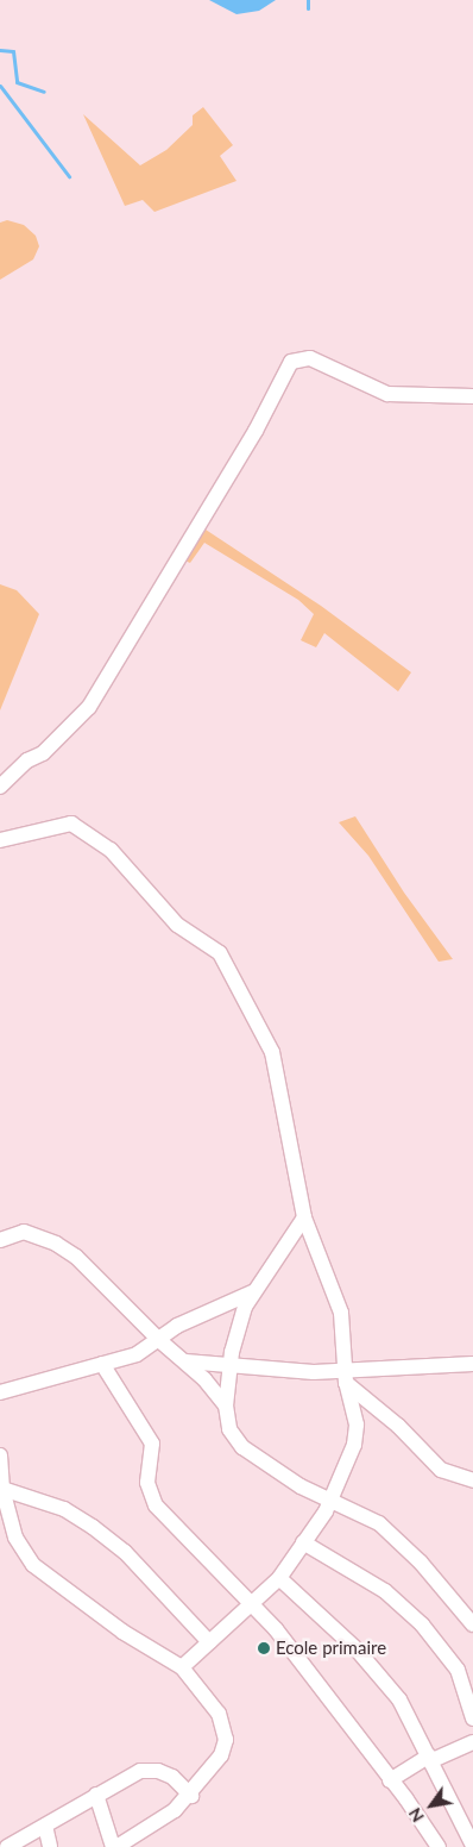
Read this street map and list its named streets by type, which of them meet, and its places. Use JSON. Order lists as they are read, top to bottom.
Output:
{
  "places": ["Ecole primaire"],
  "north": "bottom left"
}
